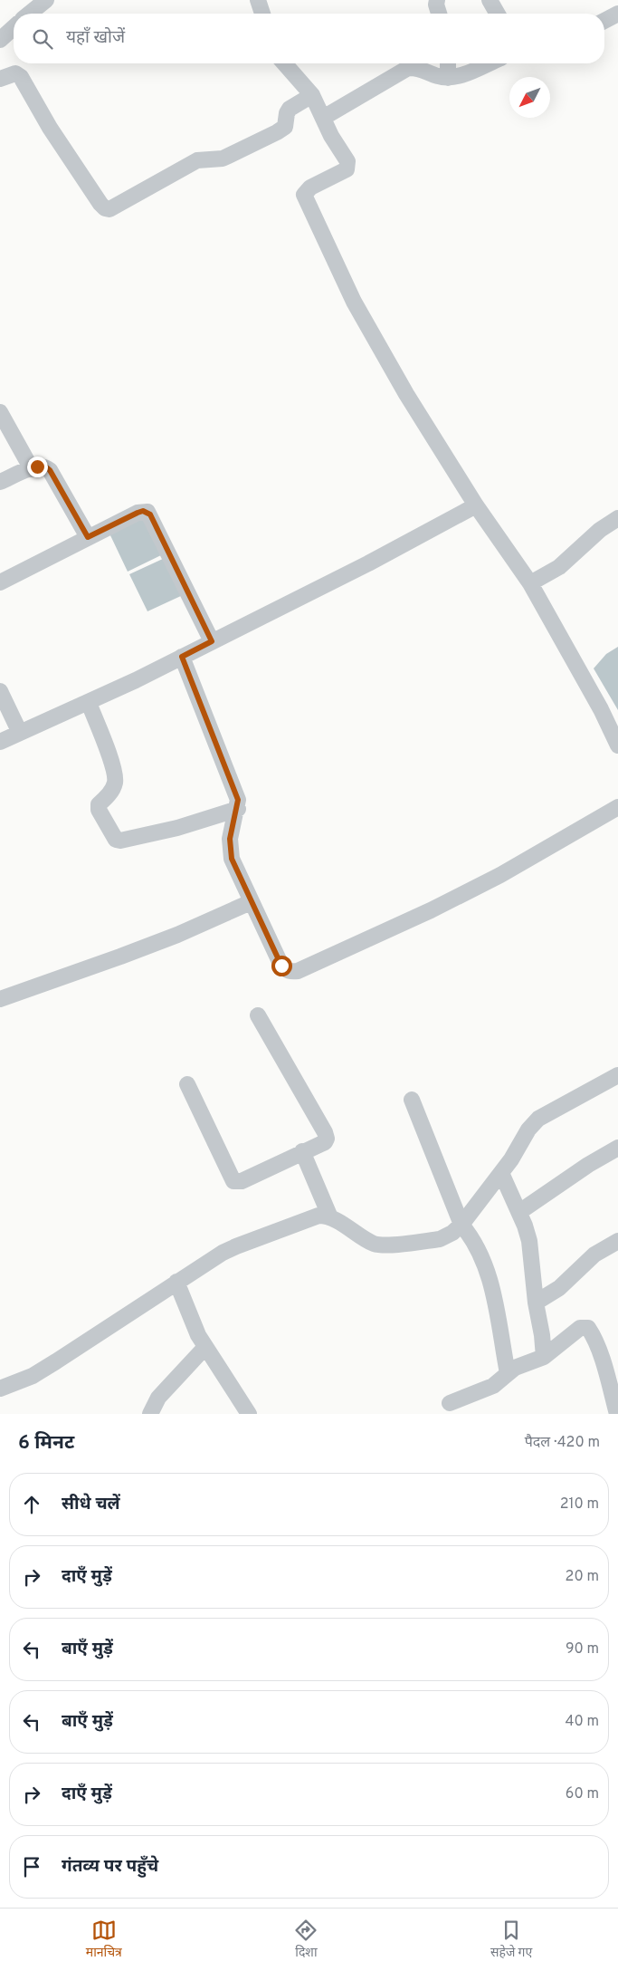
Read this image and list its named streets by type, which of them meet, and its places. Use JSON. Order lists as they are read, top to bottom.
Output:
{
  "north": "bottom left",
  "page": {
    "search": "यहाँ खोजें",
    "heading": ["6 मिनट", "पैदल · 420 m"],
    "list": [
      ["सीधे चलें", "210 m"],
      ["दाएँ मुड़ें", "20 m"],
      ["बाएँ मुड़ें", "90 m"],
      ["बाएँ मुड़ें", "40 m"],
      ["दाएँ मुड़ें", "60 m"],
      "गंतव्य पर पहुँचे"
    ],
    "nav": ["मानचित्र", "दिशा", "सहेजे गए"]
  }
}
